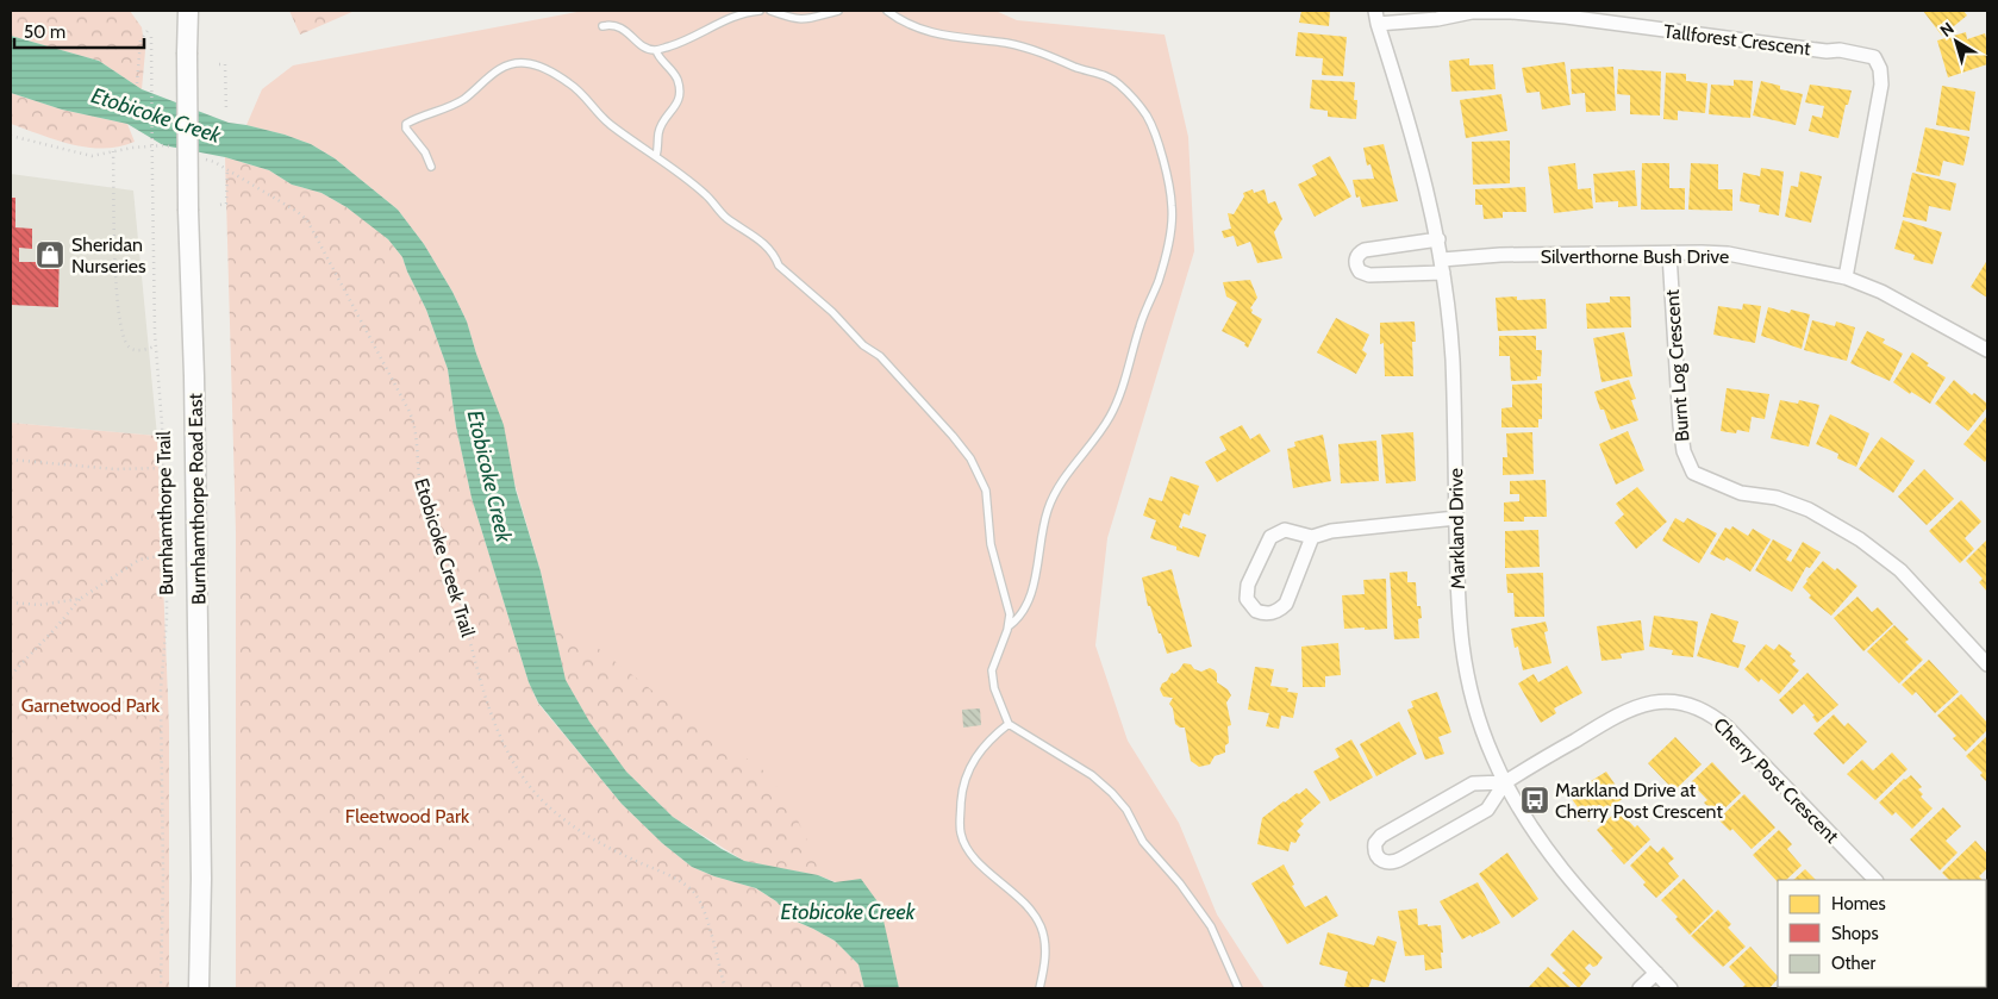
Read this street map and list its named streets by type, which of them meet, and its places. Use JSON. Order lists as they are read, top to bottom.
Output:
{
  "streets": {
    "main road": ["Burnhamthorpe Road East"],
    "street": [
      "Tallforest Crescent",
      "Silverthorne Bush Drive",
      "Burnt Log Crescent",
      "Markland Drive",
      "Cherry Post Crescent"
    ],
    "path": ["Burnhamthorpe Trail", "Etobicoke Creek Trail"]
  },
  "crossings": [
    ["Tallforest Crescent", "Silverthorne Bush Drive"],
    ["Tallforest Crescent", "Markland Drive"],
    ["Silverthorne Bush Drive", "Burnt Log Crescent"],
    ["Silverthorne Bush Drive", "Markland Drive"],
    ["Markland Drive", "Cherry Post Crescent"]
  ],
  "water": ["Etobicoke Creek"],
  "parks": ["Garnetwood Park", "Fleetwood Park"],
  "places": {
    "shop": ["Sheridan Nurseries"],
    "bus stop": ["Markland Drive at Cherry Post Crescent"]
  },
  "legend": ["Homes", "Shops", "Other"],
  "scale_bar": "50 m",
  "north": "top left"
}
